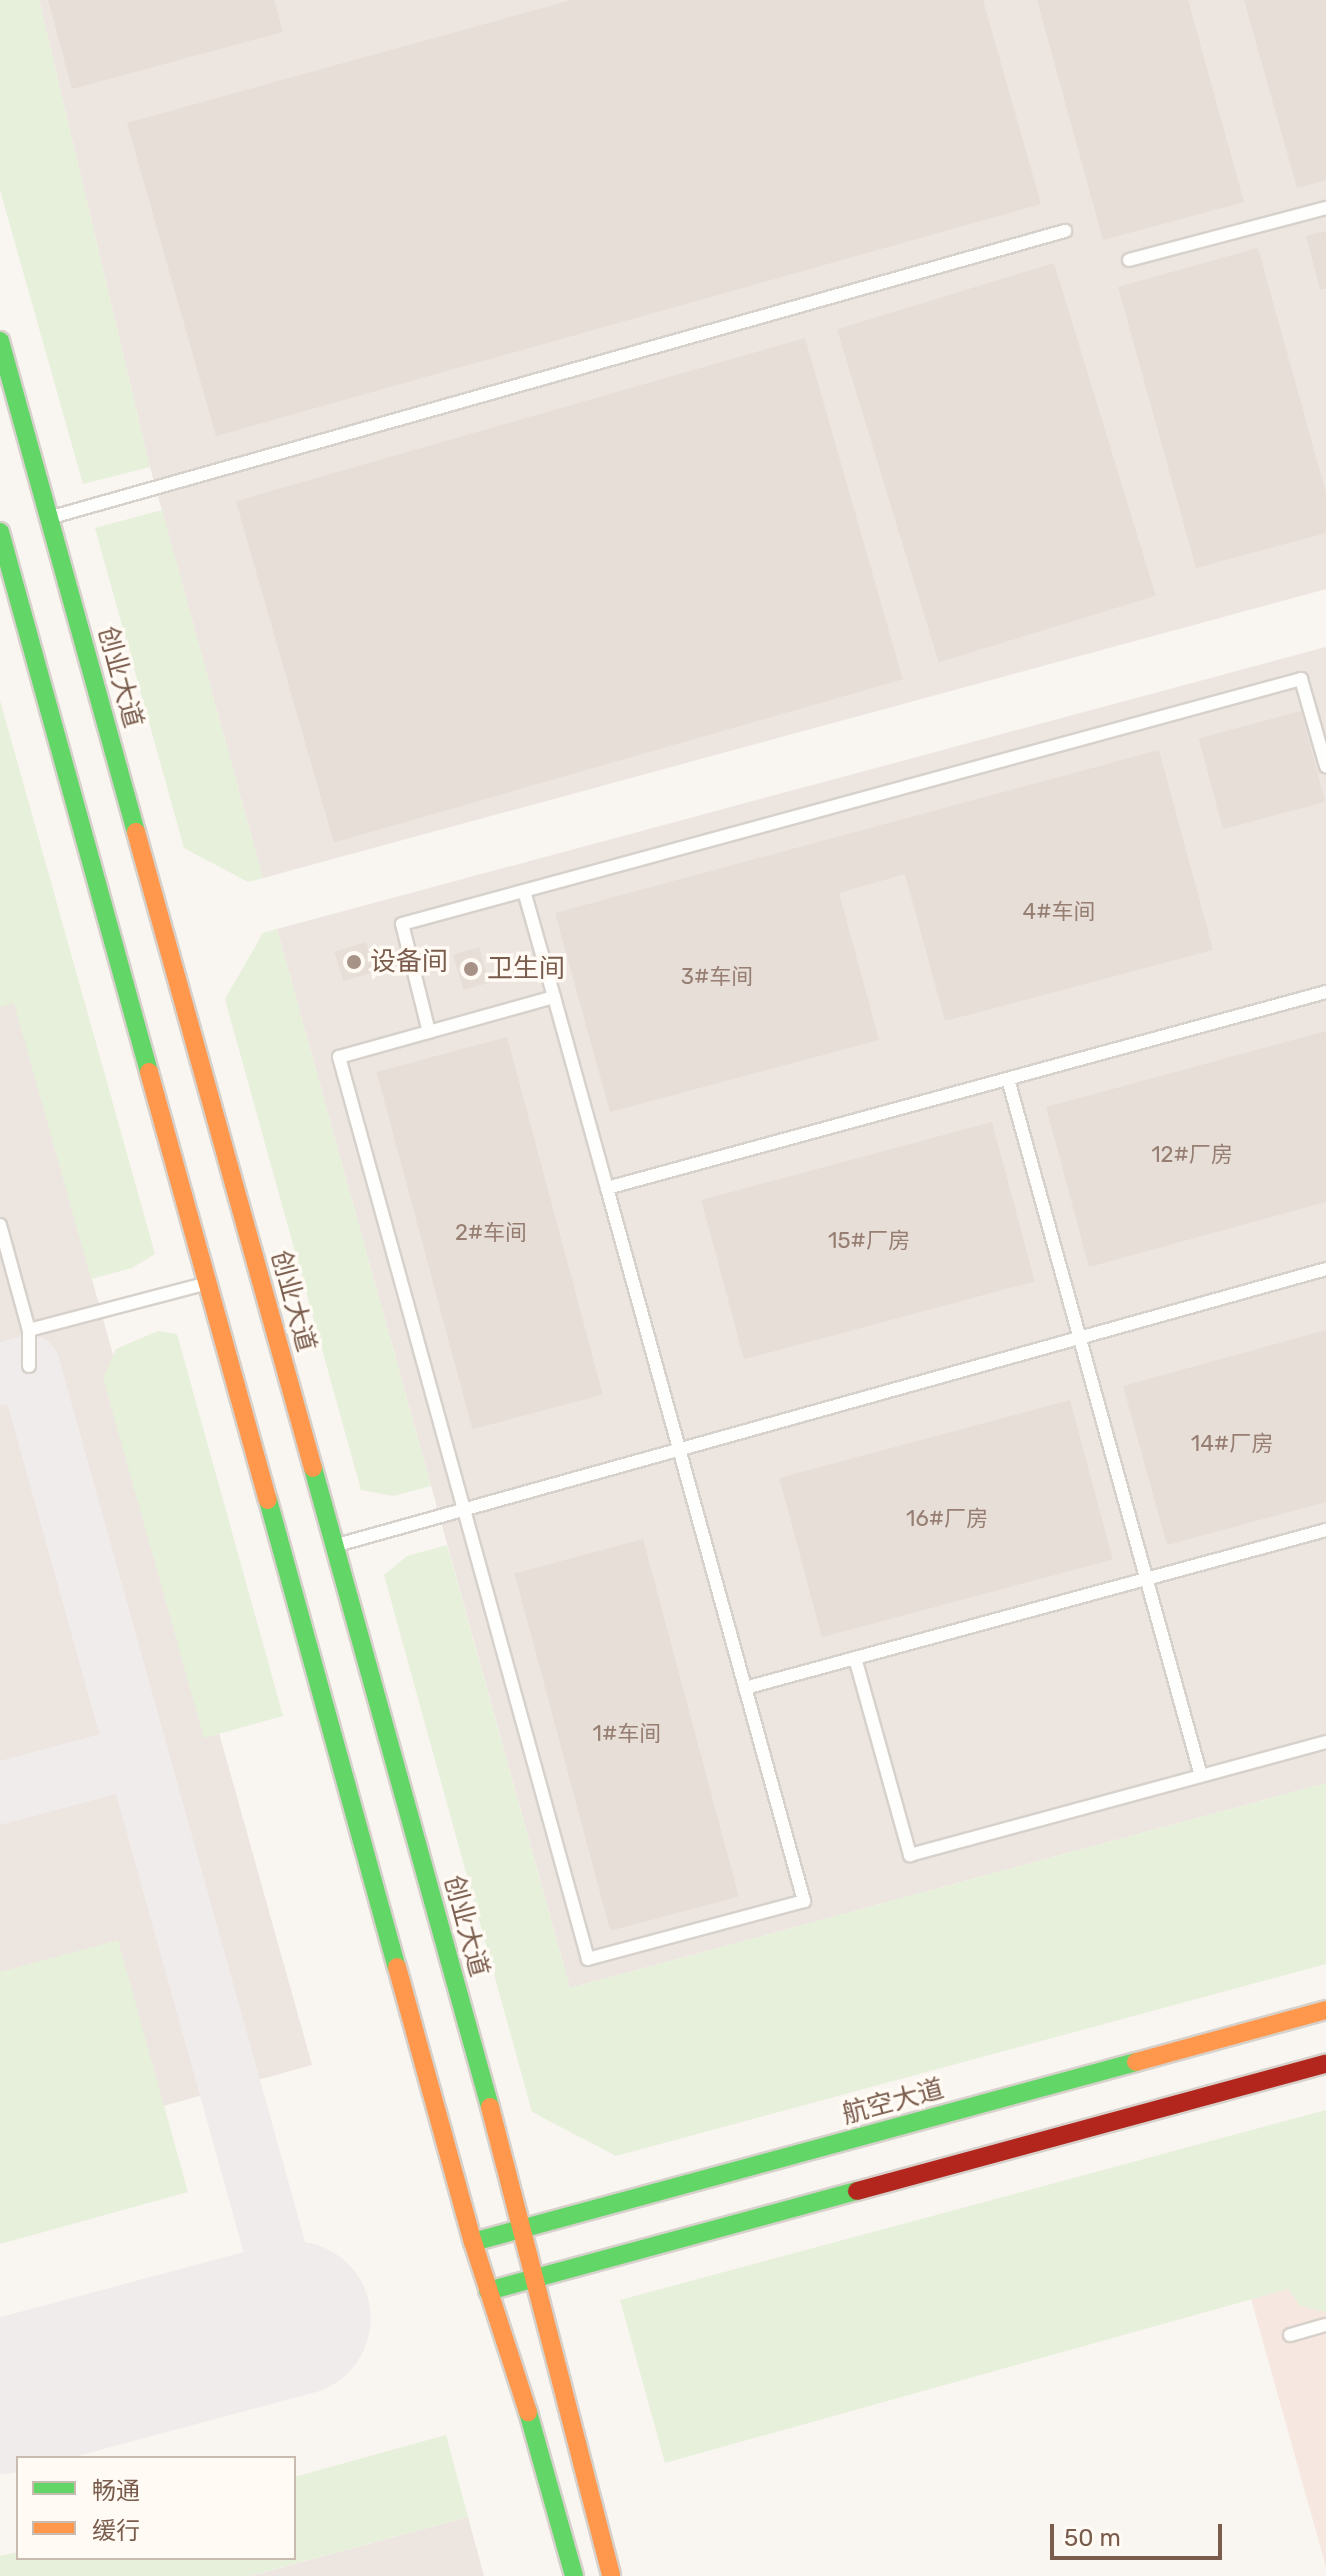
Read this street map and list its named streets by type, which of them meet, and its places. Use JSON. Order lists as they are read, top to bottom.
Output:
{
  "streets": {
    "main road": ["创业大道", "航空大道"]
  },
  "crossings": [
    ["创业大道", "航空大道"]
  ],
  "places": ["设备间", "卫生间"],
  "house_numbers": [
    "4#车间",
    "3#车间",
    "12#厂房",
    "2#车间",
    "15#厂房",
    "14#厂房",
    "16#厂房",
    "1#车间"
  ],
  "legend": ["畅通", "缓行"],
  "scale_bar": "50 m"
}
